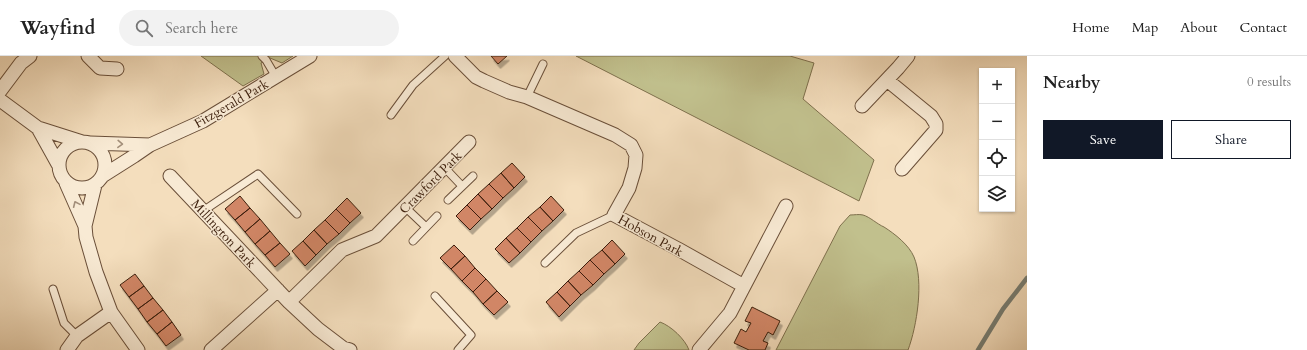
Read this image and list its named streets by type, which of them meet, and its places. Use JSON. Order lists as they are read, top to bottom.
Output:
{
  "streets": {
    "street": [
      "Fitzgerald Park",
      "Crawford Park",
      "Millington Park",
      "Hobson Park"
    ]
  },
  "crossings": [
    ["Crawford Park", "Millington Park"]
  ],
  "page": {
    "header": "Wayfind",
    "search": "Search here",
    "nav": [
      "Home",
      "Map",
      "About",
      "Contact"
    ],
    "heading": ["Nearby", "0 results"],
    "map_buttons": ["+", "−"],
    "buttons": ["Save", "Share"]
  }
}
